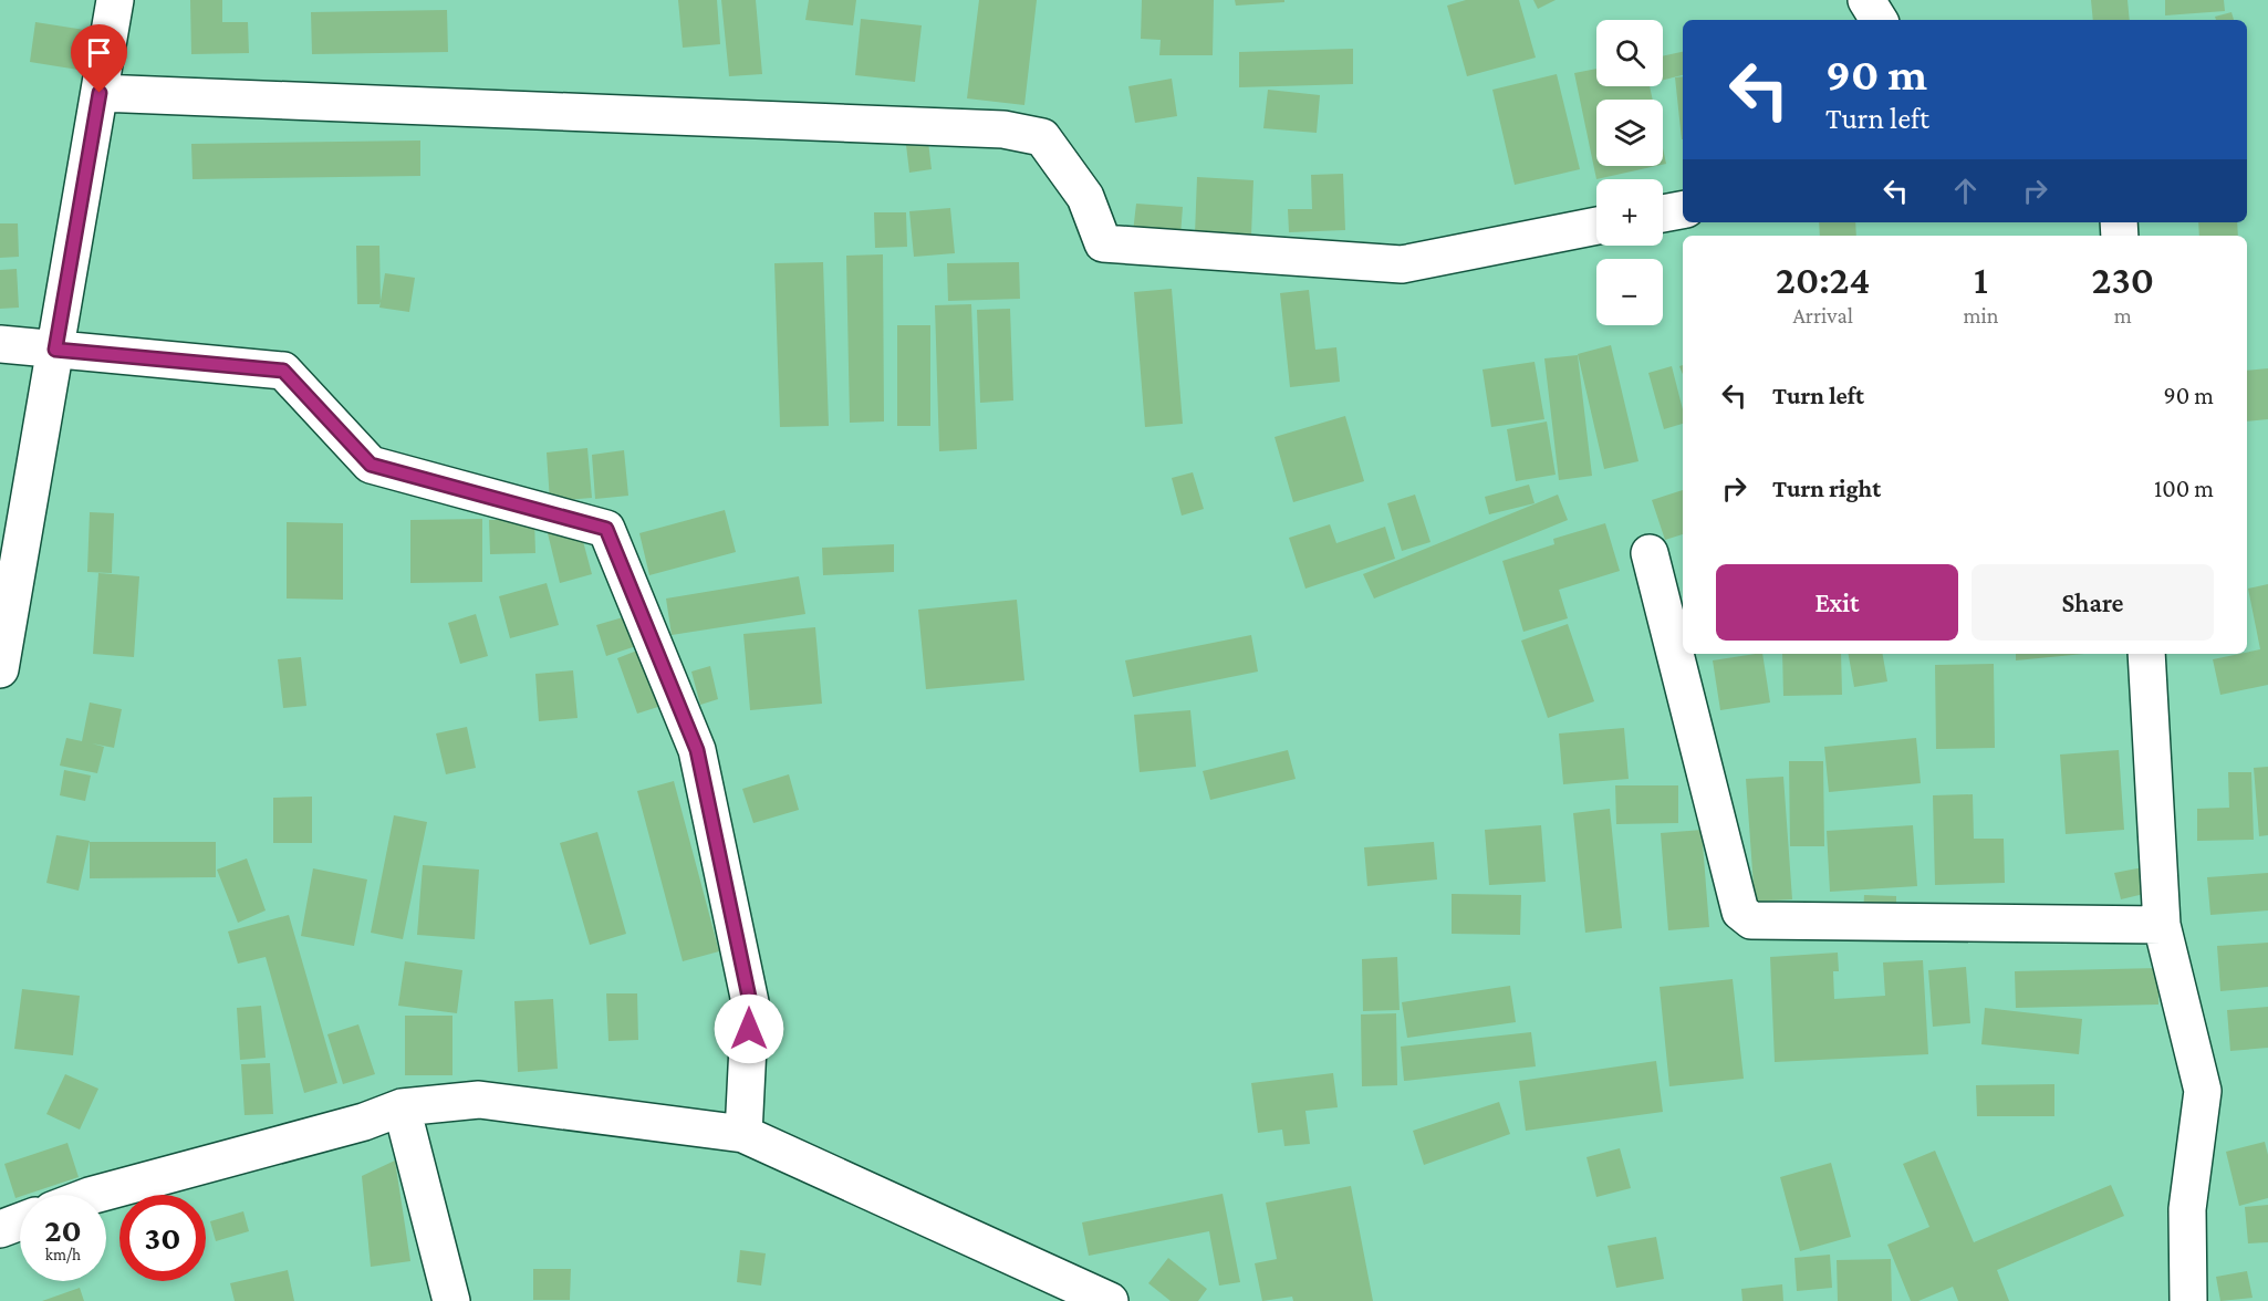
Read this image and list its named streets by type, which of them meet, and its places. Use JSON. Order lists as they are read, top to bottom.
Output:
{
  "page": {
    "map_buttons": ["+", "−"],
    "turn": ["90 m", "Turn left"],
    "eta": [
      "20:24",
      "Arrival",
      "1",
      "min",
      "230",
      "m"
    ],
    "list": [
      {
        "name": "Turn left",
        "value": "90 m"
      },
      {
        "name": "Turn right",
        "value": "100 m"
      }
    ],
    "buttons": ["Exit", "Share"],
    "speed": "20 km/h",
    "limit": "30"
  }
}
